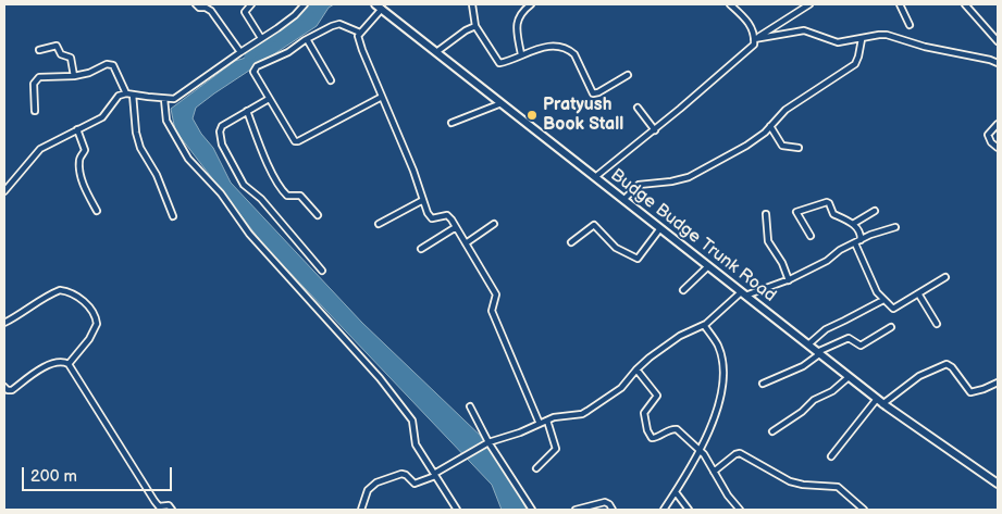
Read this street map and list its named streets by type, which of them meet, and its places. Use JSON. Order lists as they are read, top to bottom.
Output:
{
  "streets": {
    "main road": ["Budge Budge Trunk Road"]
  },
  "places": ["Pratyush Book Stall"],
  "scale_bar": "200 m"
}
